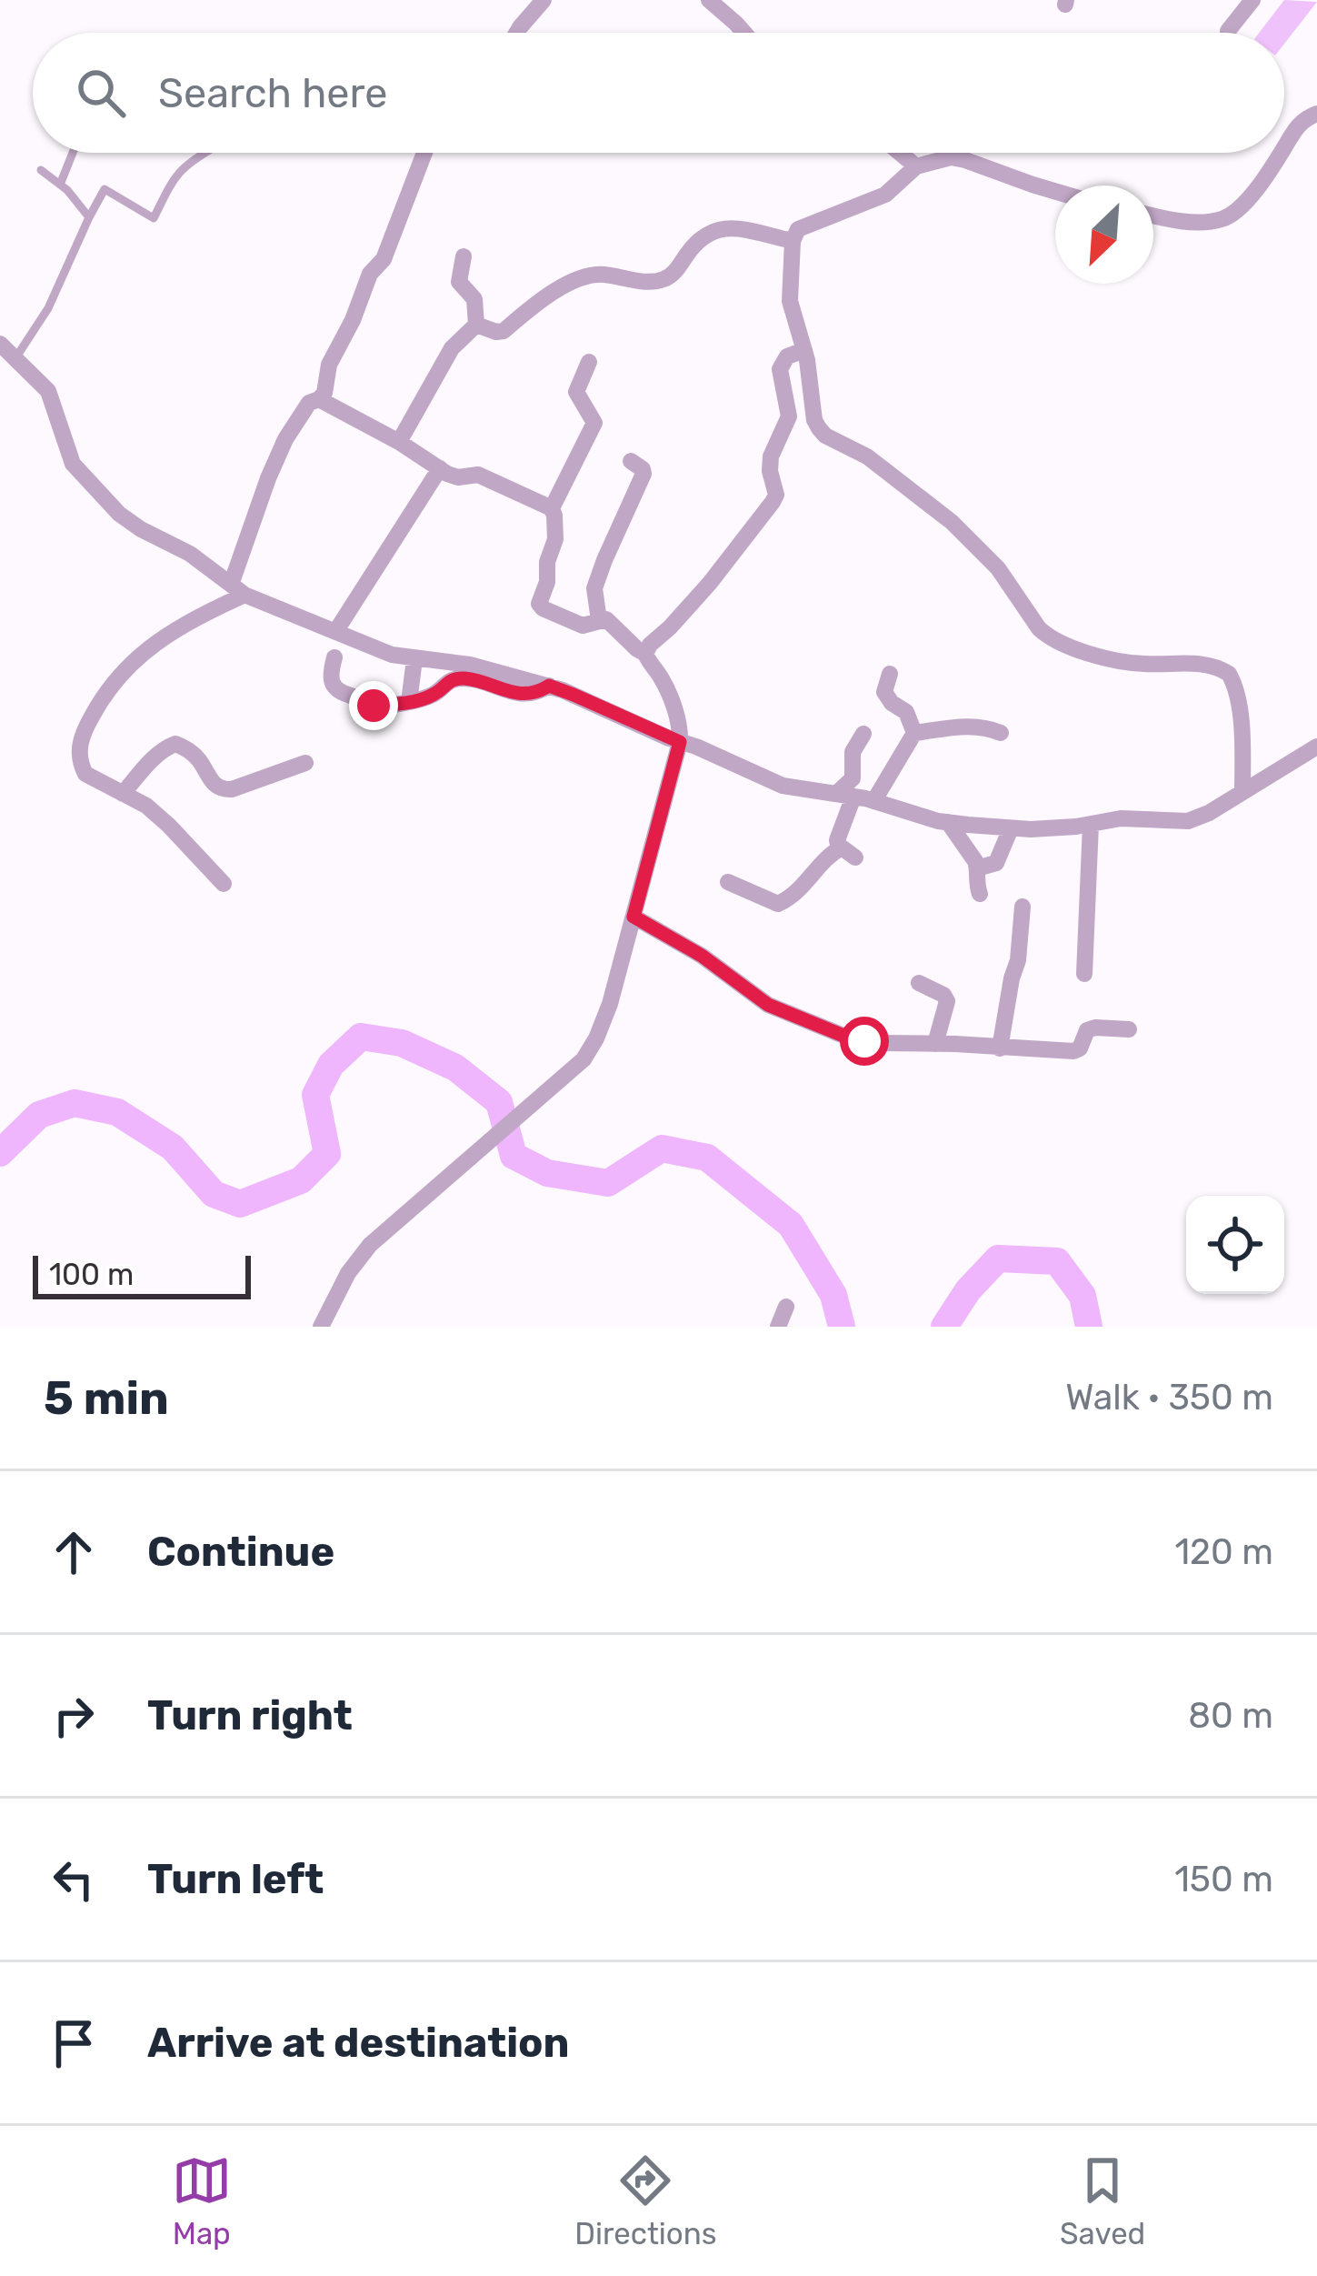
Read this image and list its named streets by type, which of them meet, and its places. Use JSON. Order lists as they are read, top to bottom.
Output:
{
  "scale_bar": "100 m",
  "north": "bottom left",
  "page": {
    "search": "Search here",
    "scale": "100 m",
    "heading": ["5 min", "Walk · 350 m"],
    "list": [
      ["Continue", "120 m"],
      ["Turn right", "80 m"],
      ["Turn left", "150 m"],
      "Arrive at destination"
    ],
    "nav": ["Map", "Directions", "Saved"]
  }
}
